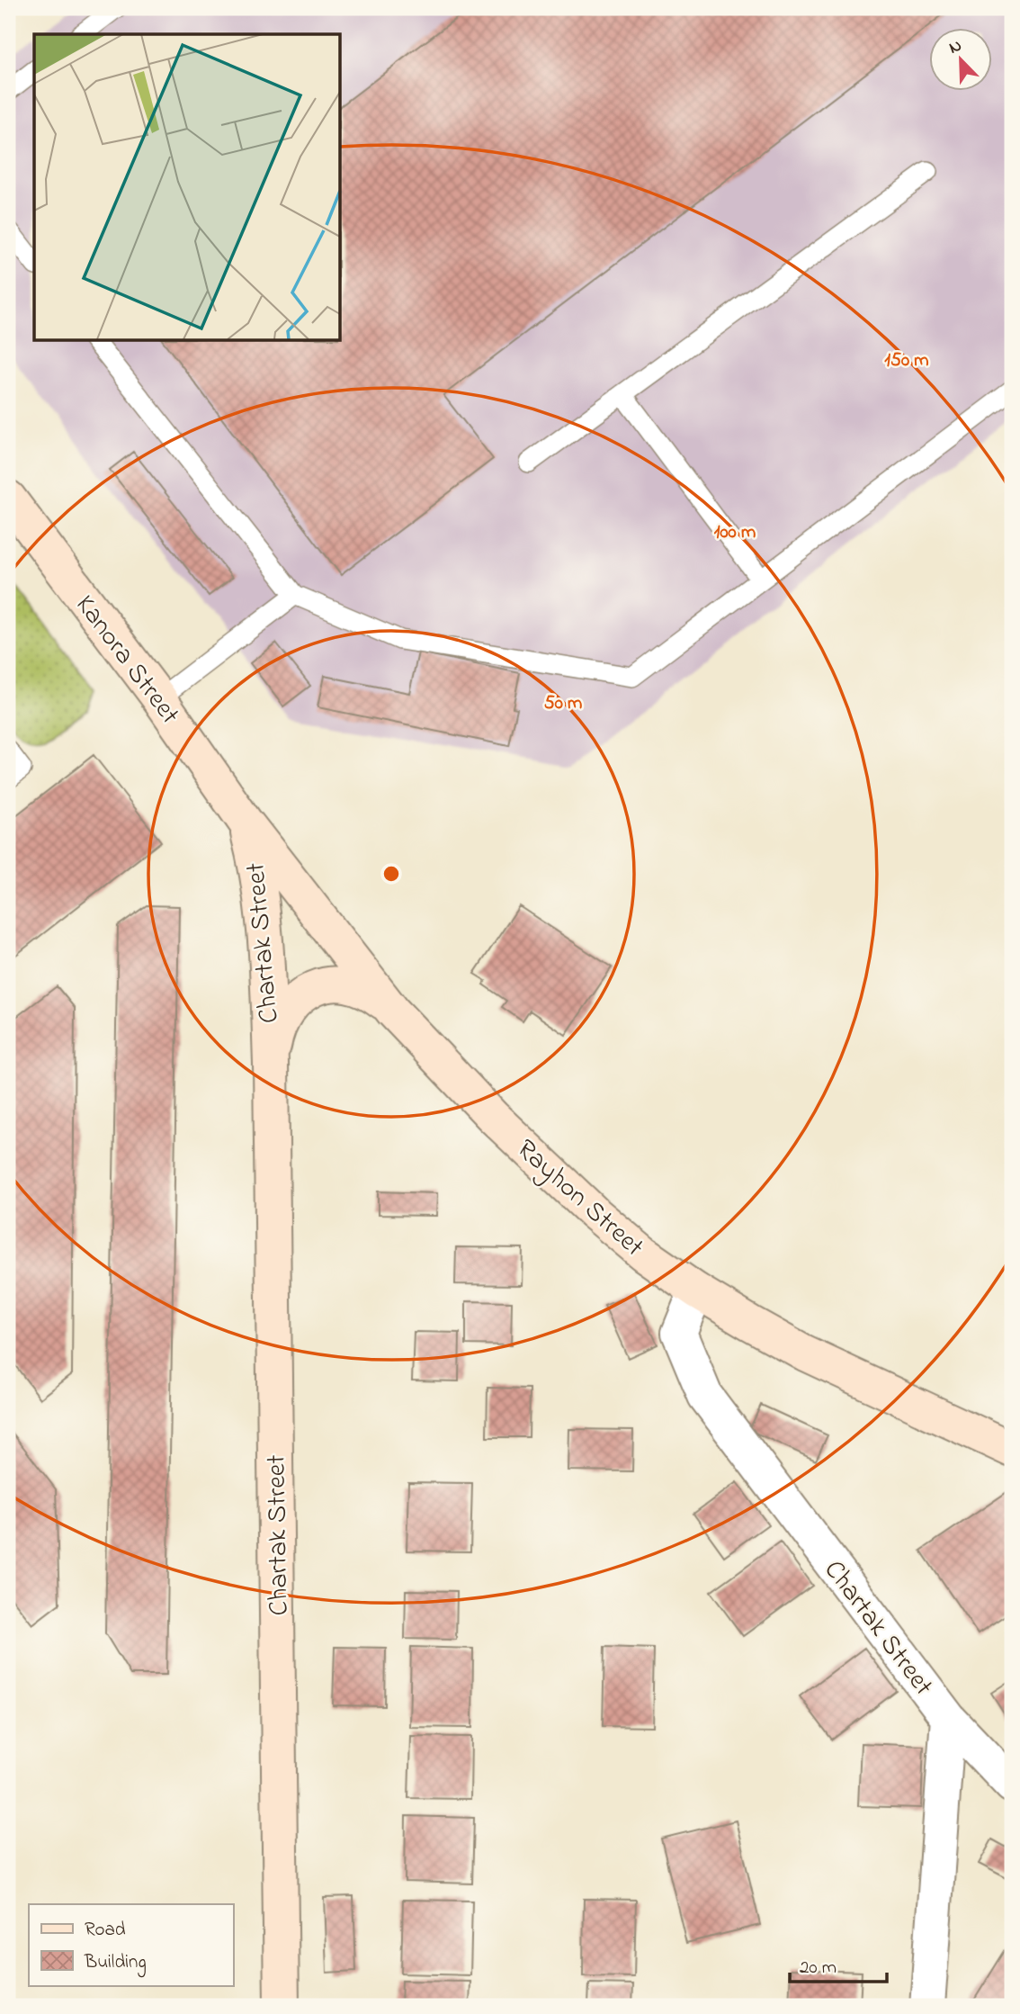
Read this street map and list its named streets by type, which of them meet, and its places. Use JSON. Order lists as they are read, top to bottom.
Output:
{
  "streets": {
    "street": ["Kanora Street", "Chartak Street", "Rayhon Street"]
  },
  "crossings": [
    ["Kanora Street", "Chartak Street"],
    ["Kanora Street", "Rayhon Street"],
    ["Chartak Street", "Rayhon Street"]
  ],
  "legend": ["Road", "Building"],
  "scale_bar": "20 m",
  "north": "top left",
  "rings": ["150 m", "100 m", "50 m"]
}
